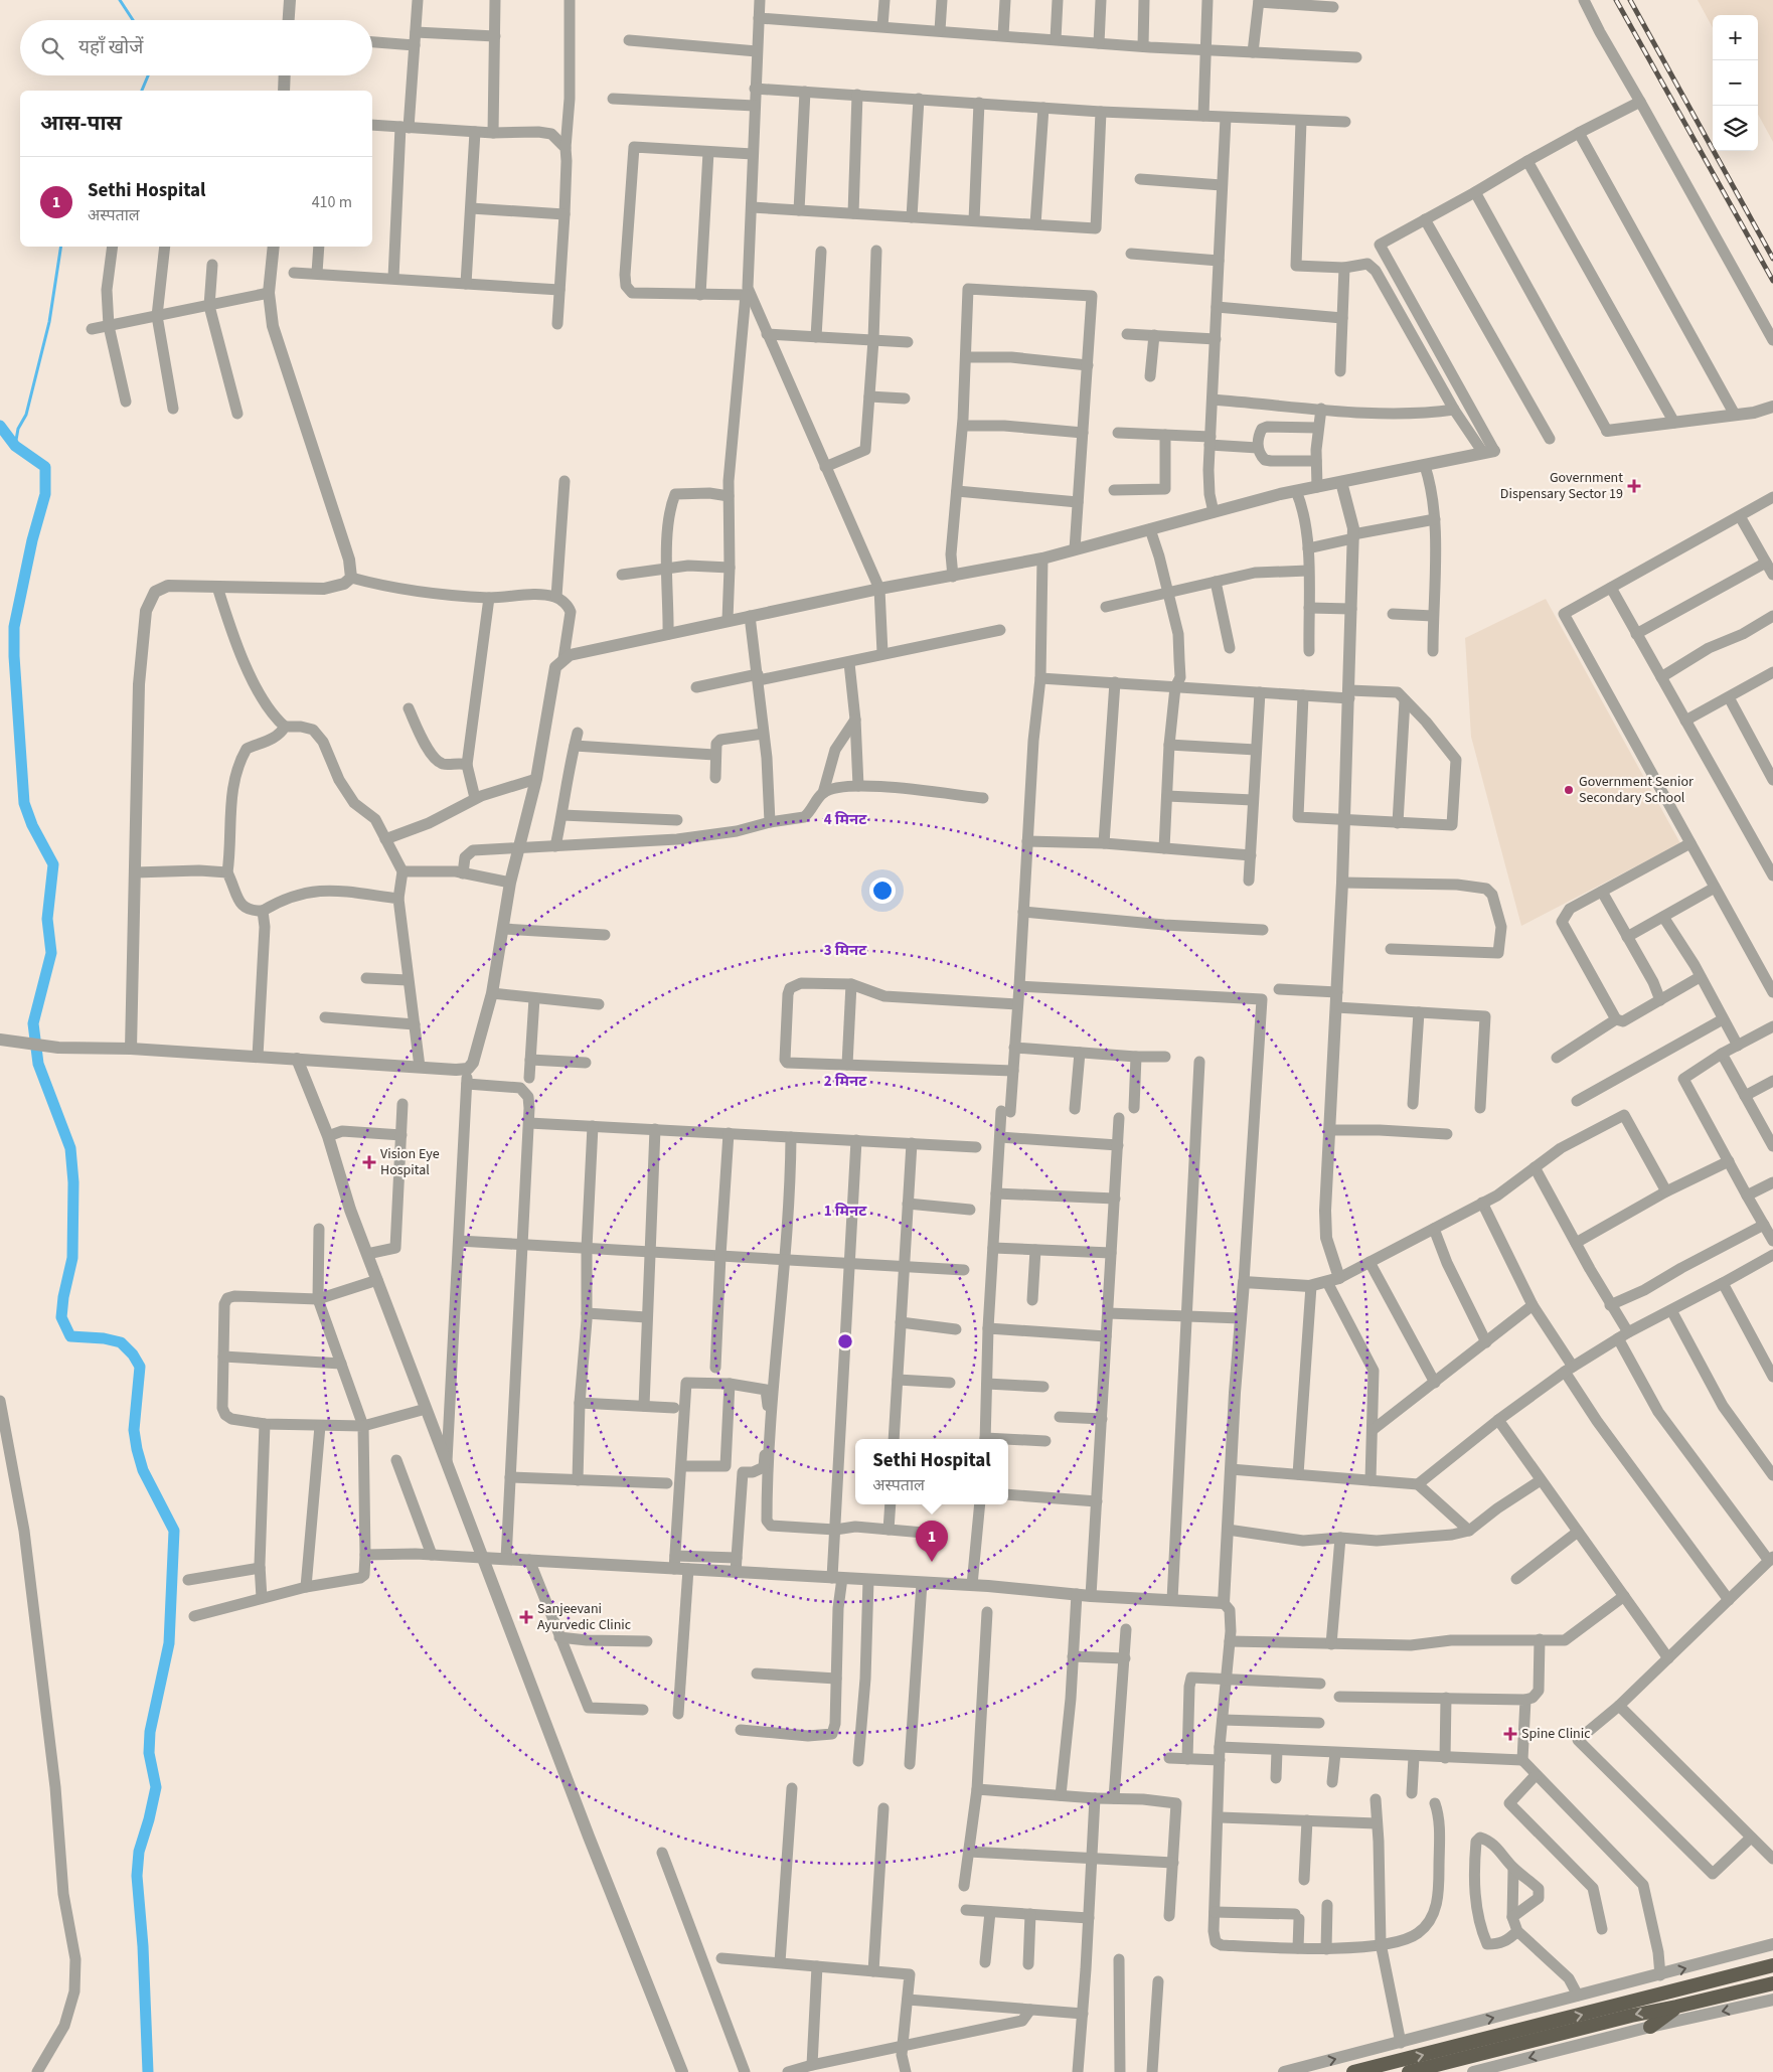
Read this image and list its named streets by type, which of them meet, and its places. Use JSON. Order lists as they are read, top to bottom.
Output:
{
  "places": {
    "health": [
      "Government Dispensary Sector 19",
      "Vision Eye Hospital",
      "Sanjeevani Ayurvedic Clinic",
      "Spine Clinic"
    ],
    "other": ["Government Senior Secondary School"]
  },
  "page": {
    "map_buttons": ["+", "−"],
    "search": "यहाँ खोजें",
    "heading": "आस-पास",
    "list": [
      {
        "mark": "1",
        "name": "Sethi Hospital",
        "note": "अस्पताल",
        "value": "410 m"
      }
    ],
    "popup": ["Sethi Hospital", "अस्पताल"],
    "pins": "1"
  },
  "rings": [
    "4 मिनट",
    "3 मिनट",
    "2 मिनट",
    "1 मिनट"
  ]
}
